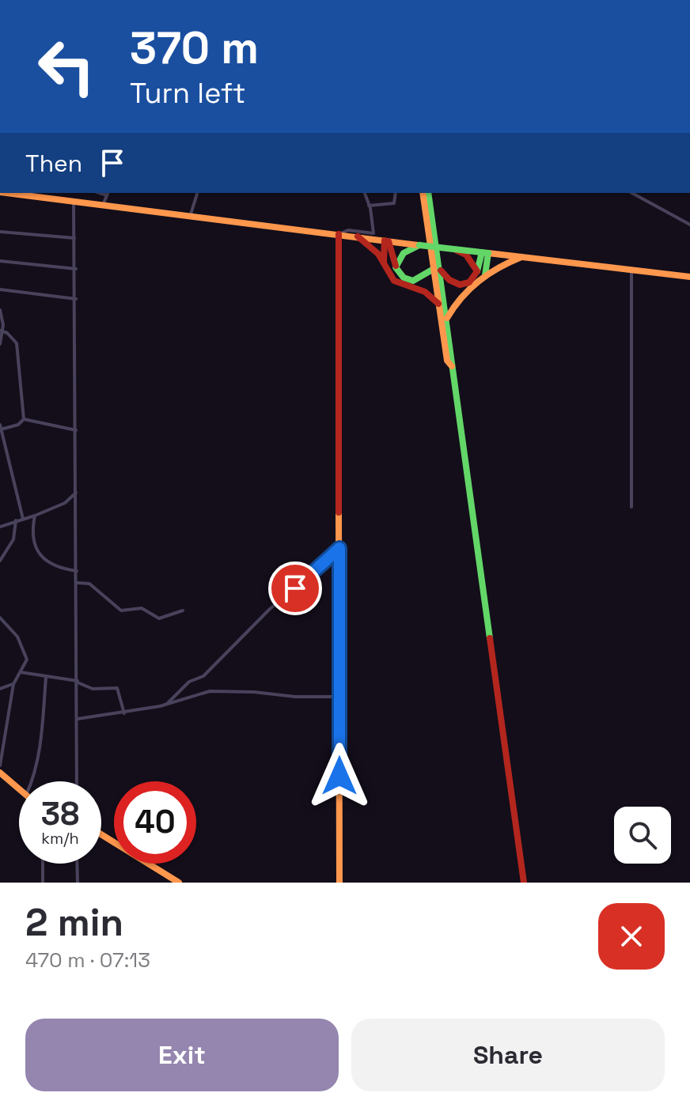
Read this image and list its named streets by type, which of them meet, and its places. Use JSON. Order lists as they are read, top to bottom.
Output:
{
  "page": {
    "turn": ["370 m", "Turn left"],
    "then": "Then",
    "speed": "38 km/h",
    "limit": "40",
    "heading": ["2 min", "470 m · 07:13"],
    "buttons": ["Exit", "Share"]
  }
}
